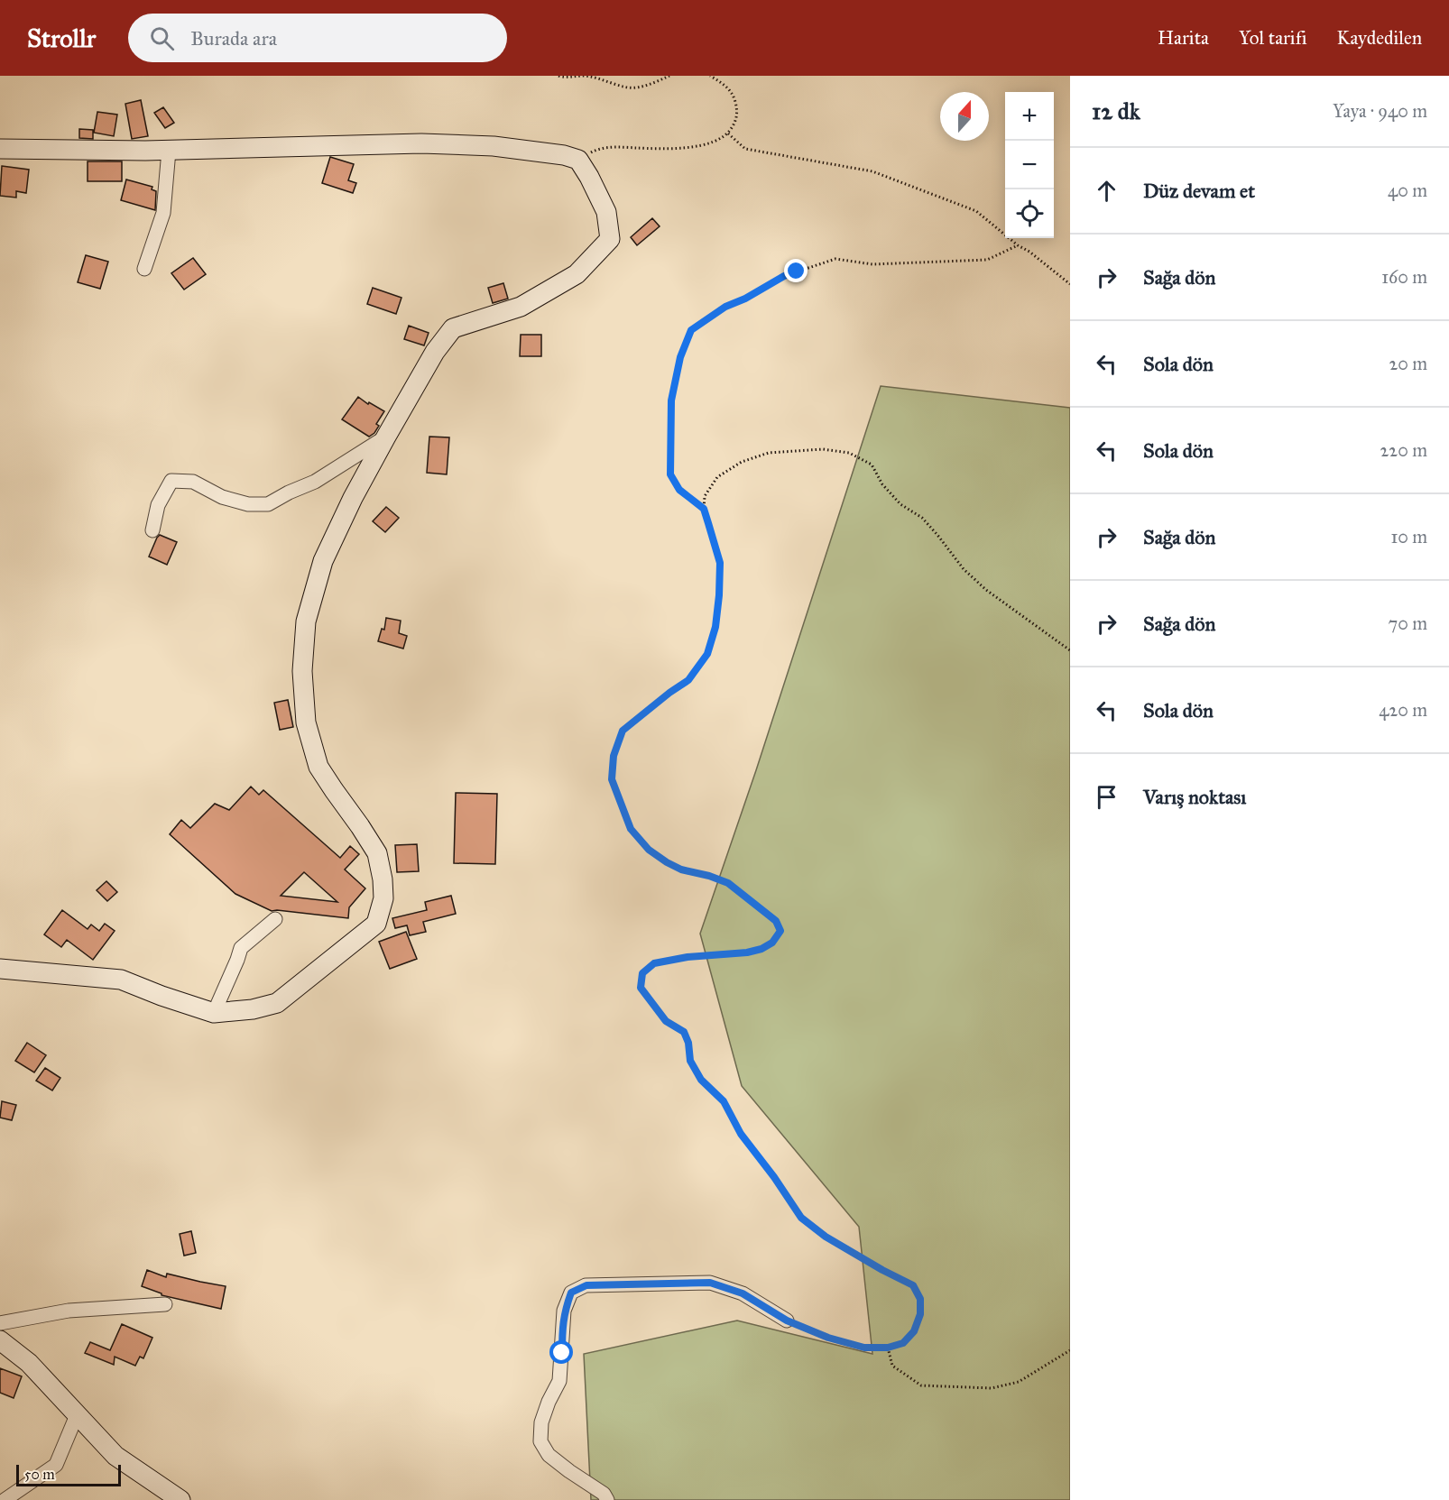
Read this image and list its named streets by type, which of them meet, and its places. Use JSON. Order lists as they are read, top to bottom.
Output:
{
  "scale_bar": "50 m",
  "north": "top",
  "page": {
    "header": "Strollr",
    "search": "Burada ara",
    "nav": ["Harita", "Yol tarifi", "Kaydedilen"],
    "heading": ["12 dk", "Yaya · 940 m"],
    "map_buttons": ["+", "−"],
    "list": [
      ["Düz devam et", "40 m"],
      ["Sağa dön", "160 m"],
      ["Sola dön", "20 m"],
      ["Sola dön", "220 m"],
      ["Sağa dön", "10 m"],
      ["Sağa dön", "70 m"],
      ["Sola dön", "420 m"],
      "Varış noktası"
    ],
    "scale": "50 m"
  }
}
